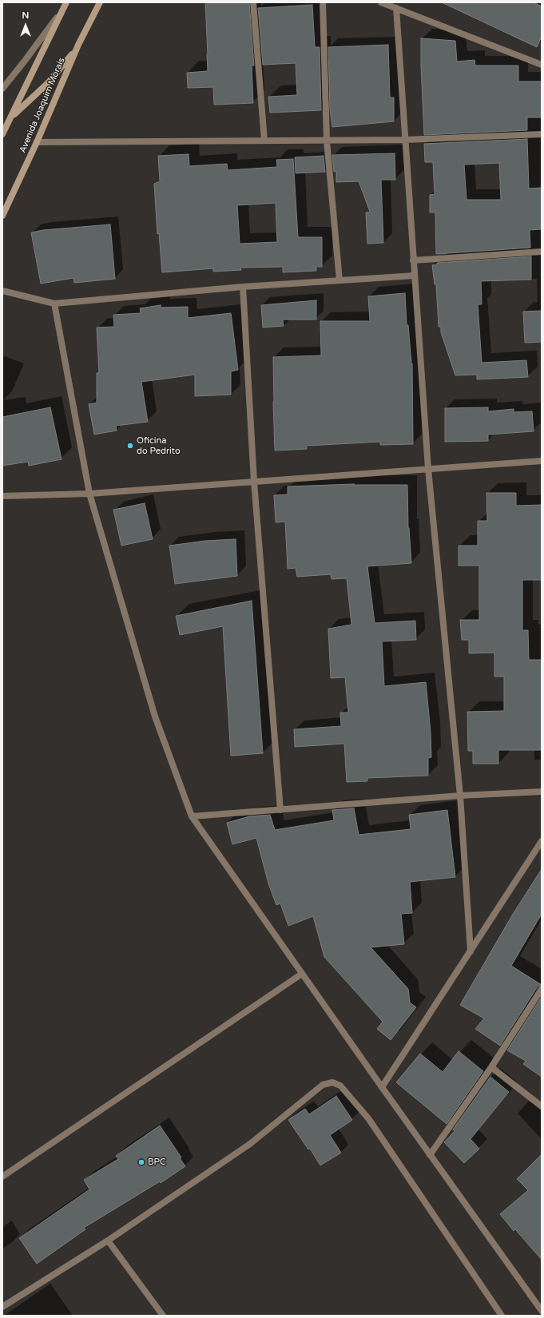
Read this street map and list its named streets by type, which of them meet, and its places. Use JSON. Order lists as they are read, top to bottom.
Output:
{
  "streets": {
    "street": ["Avenida Joaquim Morais"]
  },
  "places": ["Oficina do Pedrito", "BPC"],
  "north": "top"
}
